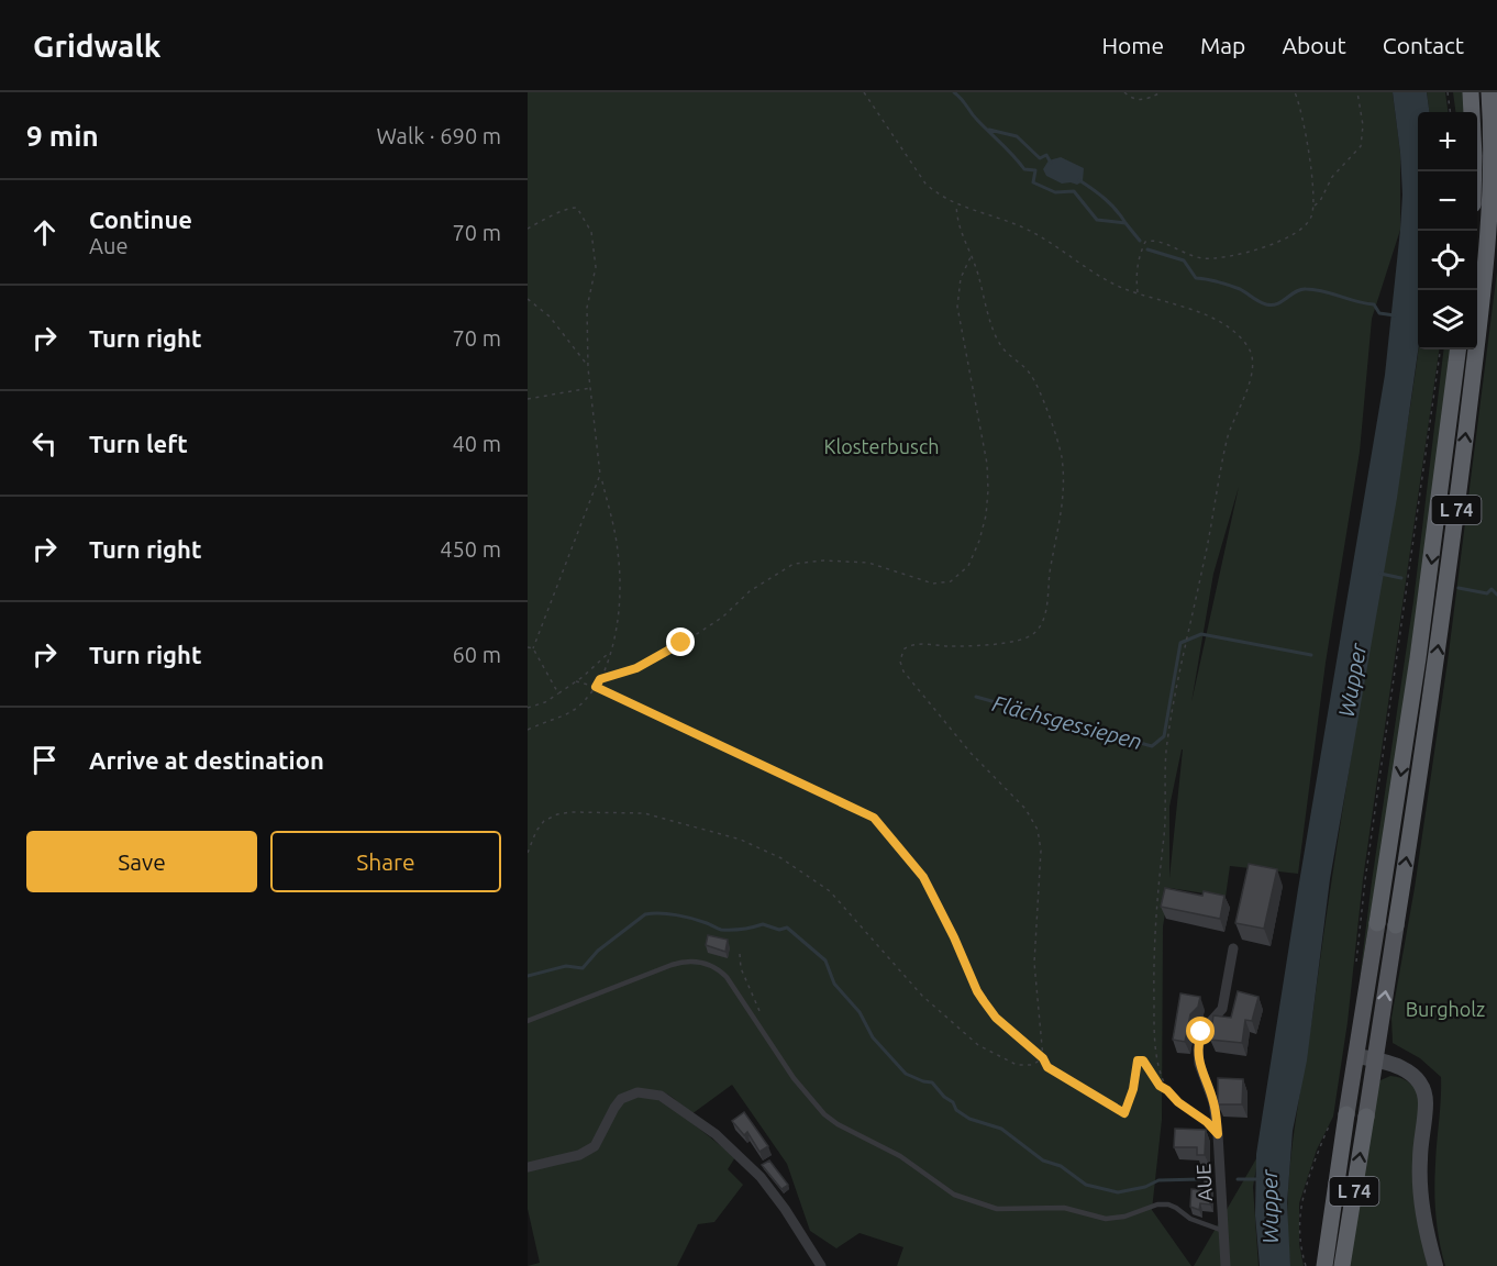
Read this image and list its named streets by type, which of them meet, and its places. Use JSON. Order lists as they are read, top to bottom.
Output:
{
  "streets": {
    "highway": ["L 74"],
    "street": ["AUE"]
  },
  "water": ["Wupper", "Flächsgessiepen"],
  "parks": ["Klosterbusch", "Burgholz"],
  "page": {
    "header": "Gridwalk",
    "nav": [
      "Home",
      "Map",
      "About",
      "Contact"
    ],
    "heading": ["9 min", "Walk · 690 m"],
    "map_buttons": ["+", "−"],
    "list": [
      ["Continue", "Aue", "70 m"],
      ["Turn right", "70 m"],
      ["Turn left", "40 m"],
      ["Turn right", "450 m"],
      ["Turn right", "60 m"],
      "Arrive at destination"
    ],
    "buttons": ["Save", "Share"]
  }
}
